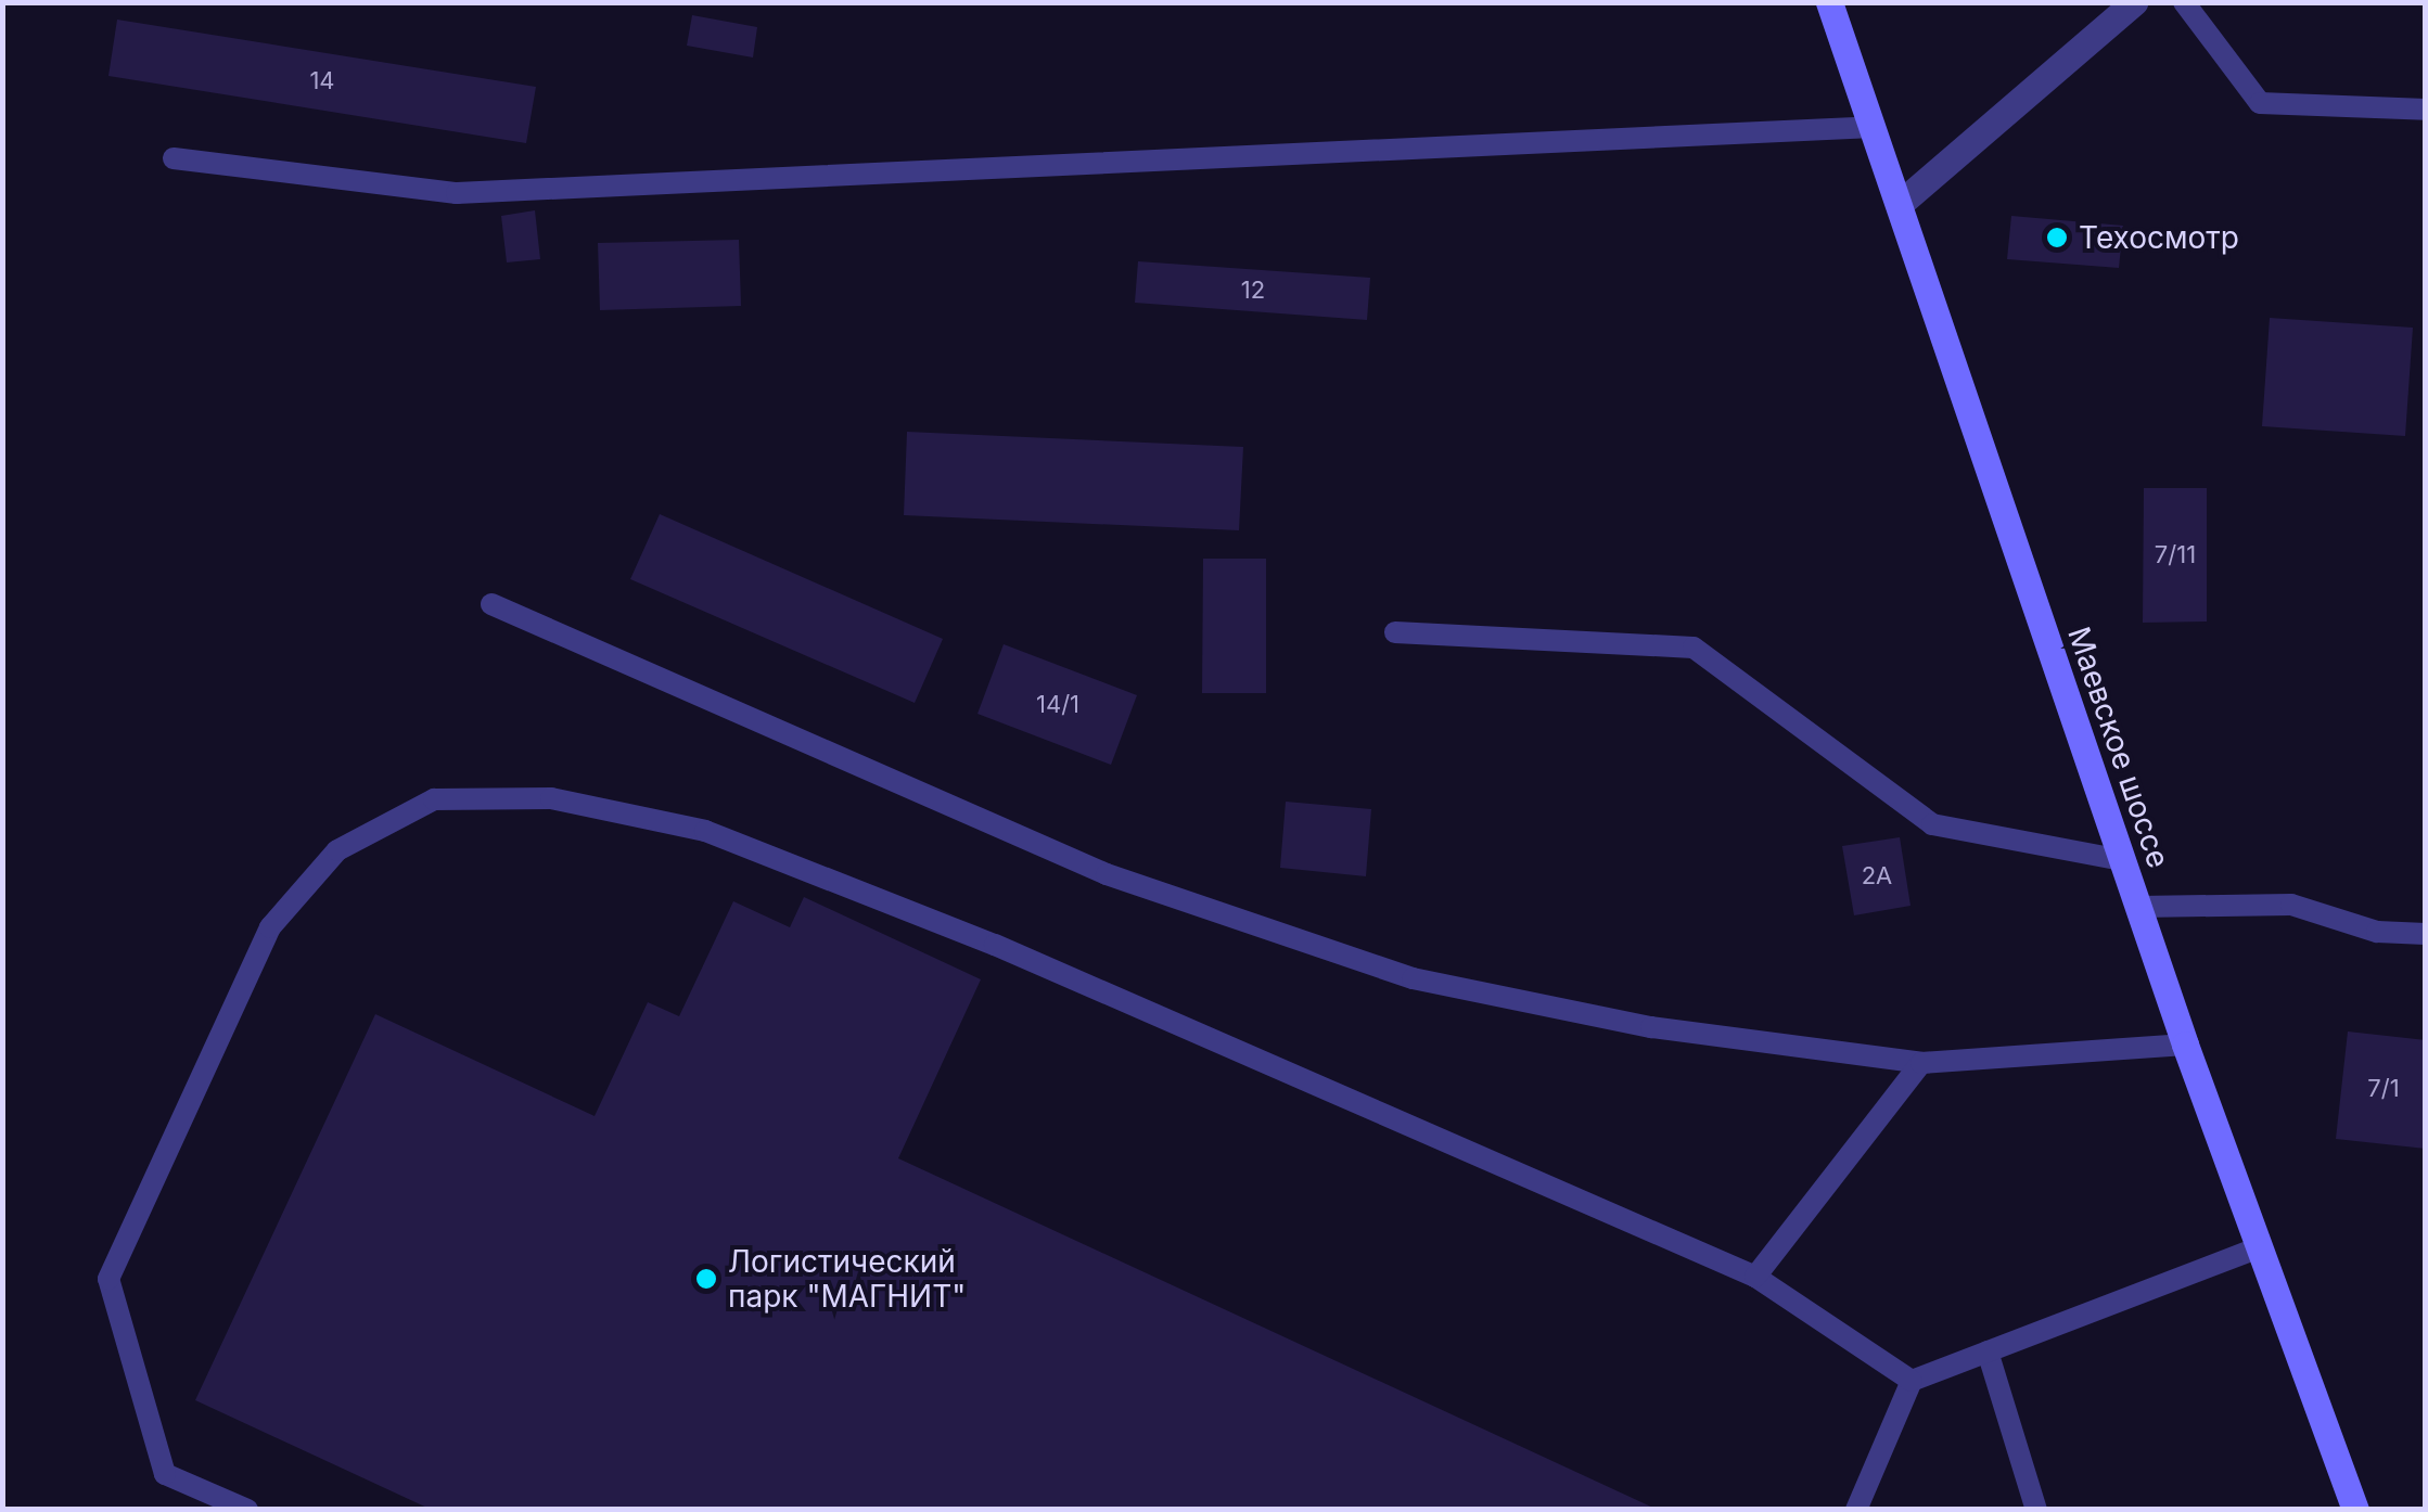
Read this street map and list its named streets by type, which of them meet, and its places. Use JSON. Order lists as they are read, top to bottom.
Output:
{
  "streets": {
    "street": ["Маевское шоссе"]
  },
  "places": ["Техосмотр", "Логистический парк \"МАГНИТ\""],
  "house_numbers": [
    "14",
    "12",
    "7/11",
    "14/1",
    "2А",
    "7/1"
  ]
}
